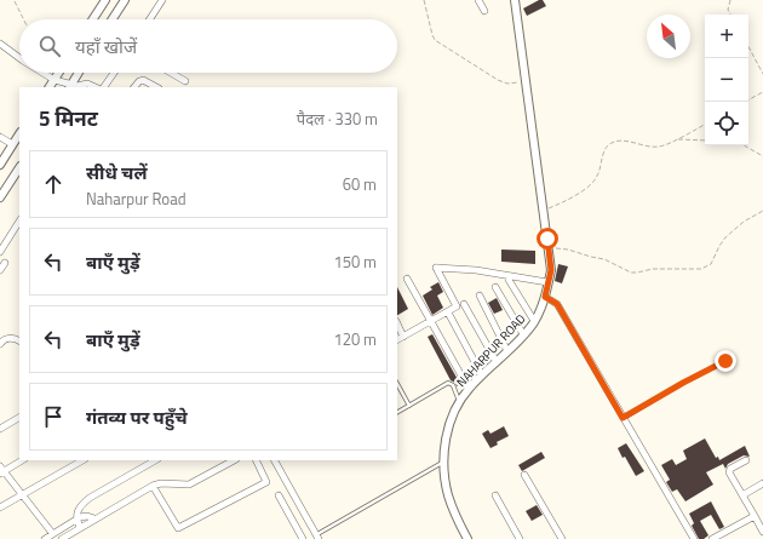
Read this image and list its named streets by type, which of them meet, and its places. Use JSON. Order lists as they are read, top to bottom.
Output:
{
  "streets": {
    "street": ["NAHARPUR ROAD"]
  },
  "north": "top left",
  "page": {
    "map_buttons": ["+", "−"],
    "search": "यहाँ खोजें",
    "heading": ["5 मिनट", "पैदल · 330 m"],
    "list": [
      ["सीधे चलें", "Naharpur Road", "60 m"],
      ["बाएँ मुड़ें", "150 m"],
      ["बाएँ मुड़ें", "120 m"],
      "गंतव्य पर पहुँचे"
    ]
  }
}
